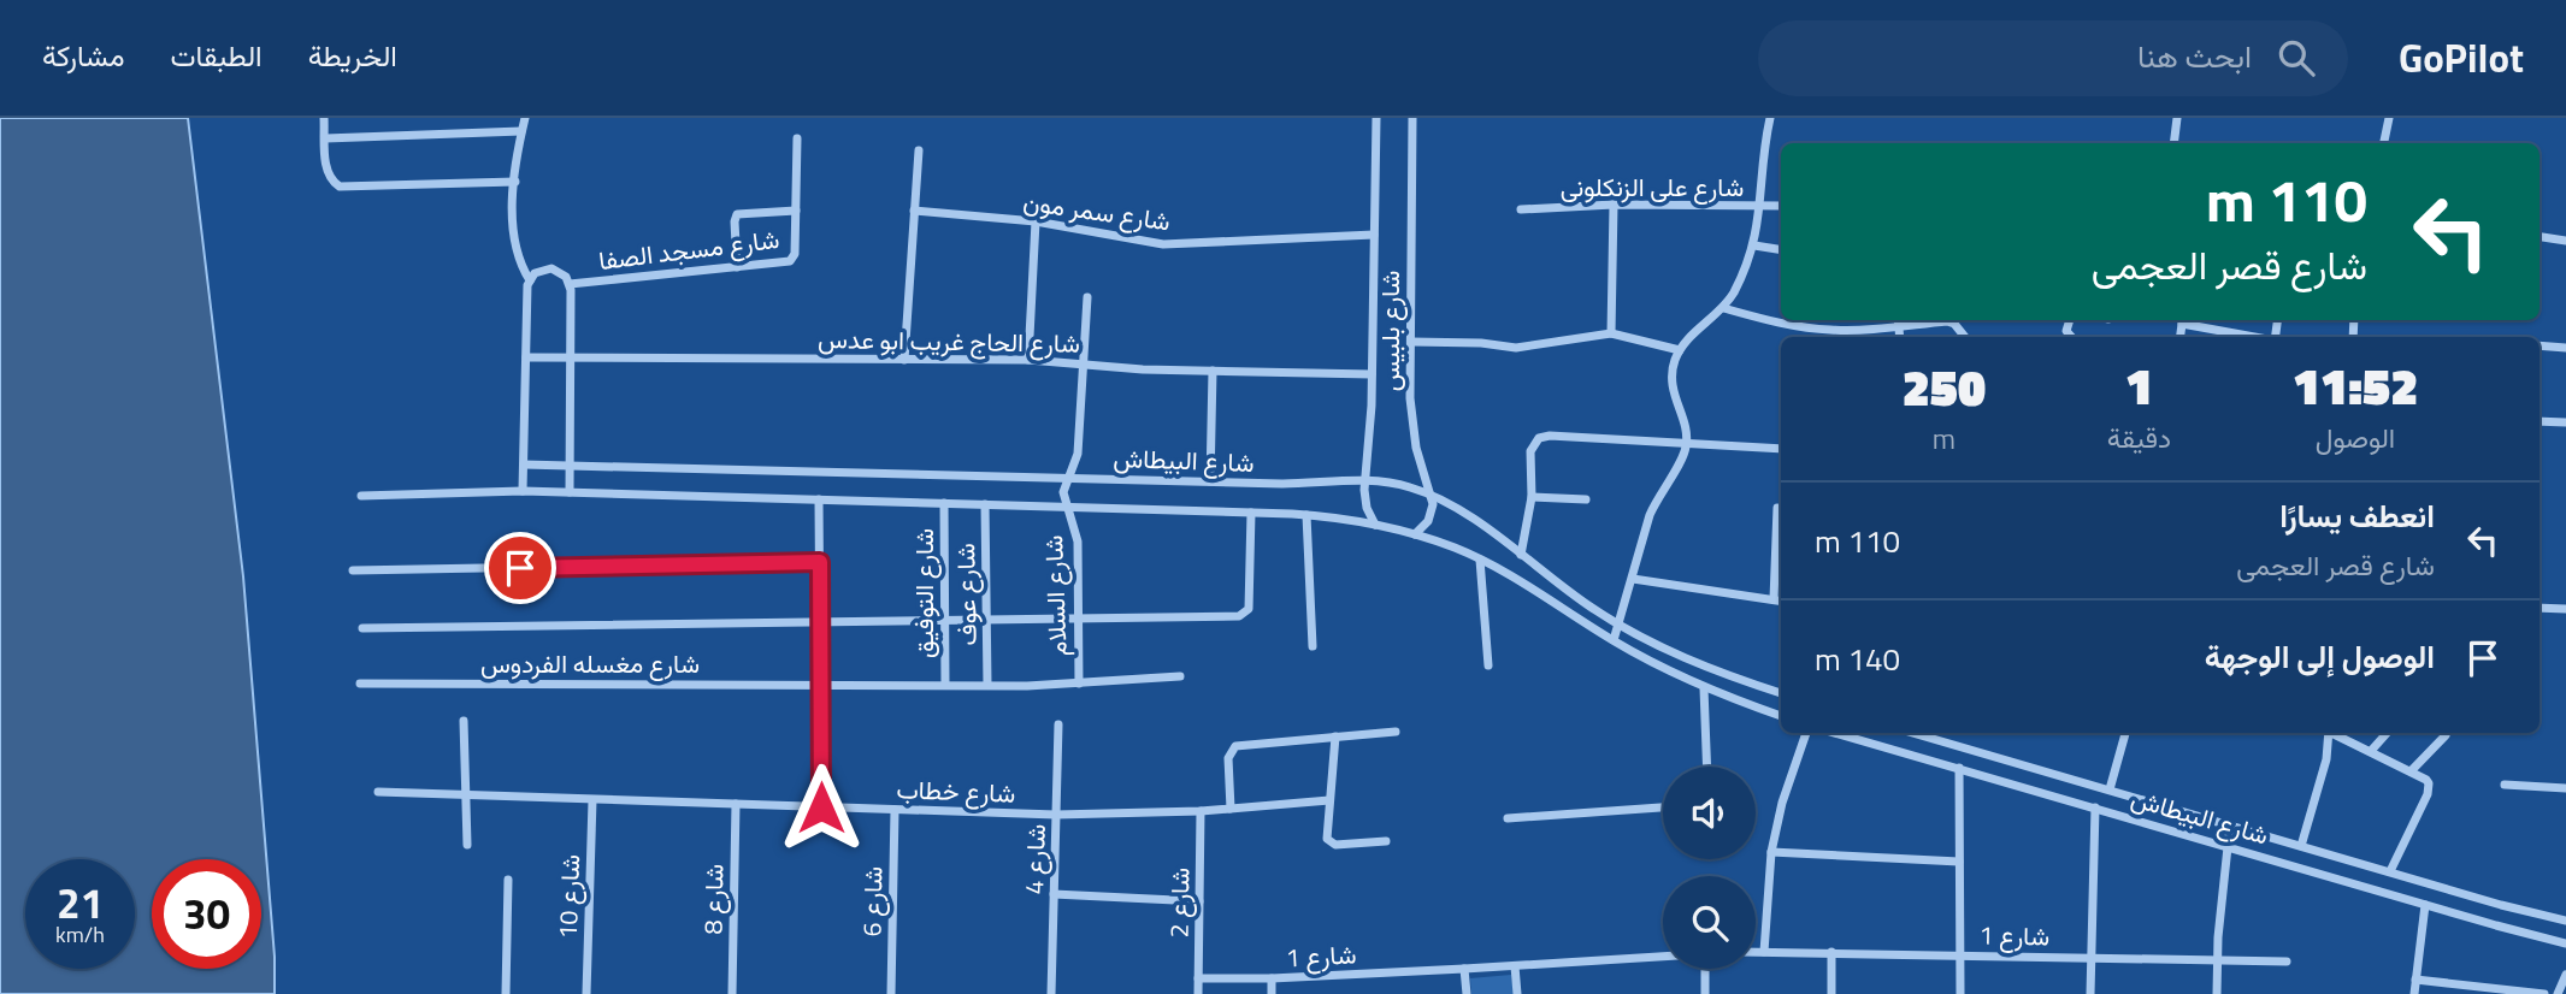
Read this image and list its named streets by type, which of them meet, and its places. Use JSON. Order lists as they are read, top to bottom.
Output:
{
  "streets": {
    "street": [
      "شارع على الزنكلونى",
      "شارع سمر مون",
      "شارع مسجد الصفا",
      "شارع بلبيس",
      "شارع الحاج غريب ابو عدس",
      "شارع البيطاش",
      "شارع التوفيق",
      "شارع عوف",
      "شارع السلام",
      "شارع مغسله الفردوس",
      "شارع خطاب",
      "شارع 4",
      "شارع 10",
      "شارع 8",
      "شارع 6",
      "شارع 2",
      "شارع 1"
    ]
  },
  "crossings": [
    ["شارع سمر مون", "شارع بلبيس"],
    ["شارع بلبيس", "شارع الحاج غريب ابو عدس"],
    ["شارع بلبيس", "شارع البيطاش"],
    ["شارع الحاج غريب ابو عدس", "شارع السلام"],
    ["شارع البيطاش", "شارع التوفيق"],
    ["شارع البيطاش", "شارع عوف"],
    ["شارع البيطاش", "شارع السلام"],
    ["شارع التوفيق", "شارع مغسله الفردوس"],
    ["شارع عوف", "شارع مغسله الفردوس"],
    ["شارع السلام", "شارع مغسله الفردوس"],
    ["شارع خطاب", "شارع 4"],
    ["شارع خطاب", "شارع 10"],
    ["شارع خطاب", "شارع 8"],
    ["شارع خطاب", "شارع 6"],
    ["شارع خطاب", "شارع 2"],
    ["شارع 2", "شارع 1"]
  ],
  "page": {
    "header": "GoPilot",
    "search": "ابحث هنا",
    "nav": ["الخريطة", "الطبقات", "مشاركة"],
    "turn": ["110 m", "شارع قصر العجمى"],
    "eta": [
      "11:52",
      "الوصول",
      "1",
      "دقيقة",
      "250",
      "m"
    ],
    "list": [
      {
        "name": "انعطف يسارًا",
        "note": "شارع قصر العجمى",
        "value": "110 m"
      },
      {
        "name": "الوصول إلى الوجهة",
        "value": "140 m"
      }
    ],
    "speed": "21 km/h",
    "limit": "30"
  }
}
